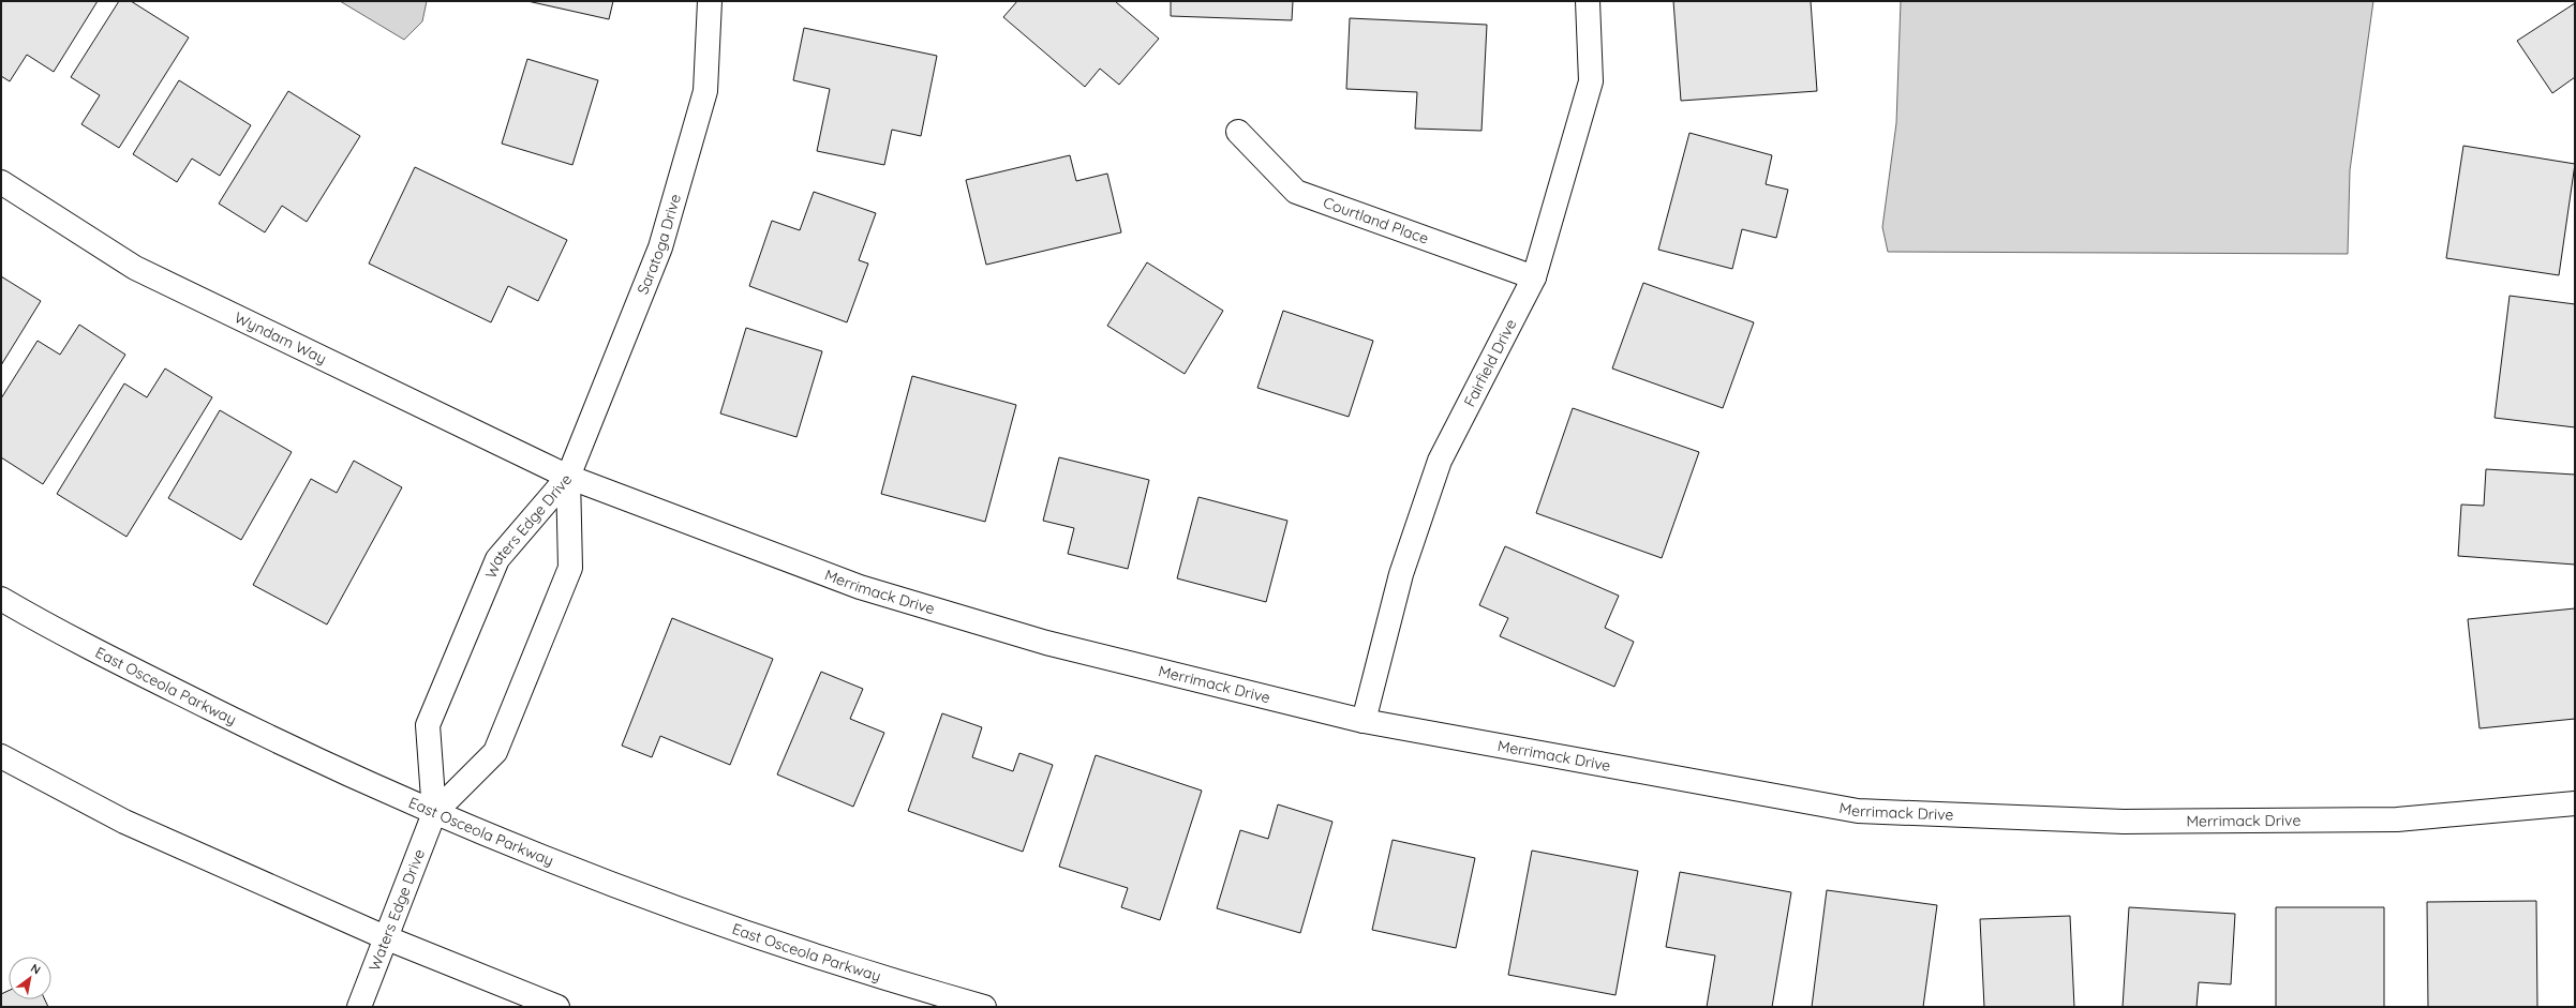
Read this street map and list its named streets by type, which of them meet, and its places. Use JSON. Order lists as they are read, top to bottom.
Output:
{
  "streets": {
    "street": [
      "Courtland Place",
      "Saratoga Drive",
      "Wyndam Way",
      "Fairfield Drive",
      "Waters Edge Drive",
      "Merrimack Drive",
      "East Osceola Parkway"
    ]
  },
  "crossings": [
    ["Courtland Place", "Fairfield Drive"],
    ["Saratoga Drive", "Wyndam Way"],
    ["Saratoga Drive", "Waters Edge Drive"],
    ["Saratoga Drive", "Merrimack Drive"],
    ["Wyndam Way", "Waters Edge Drive"],
    ["Wyndam Way", "Merrimack Drive"],
    ["Fairfield Drive", "Merrimack Drive"],
    ["Waters Edge Drive", "Merrimack Drive"],
    ["Waters Edge Drive", "East Osceola Parkway"]
  ],
  "north": "top right"
}
